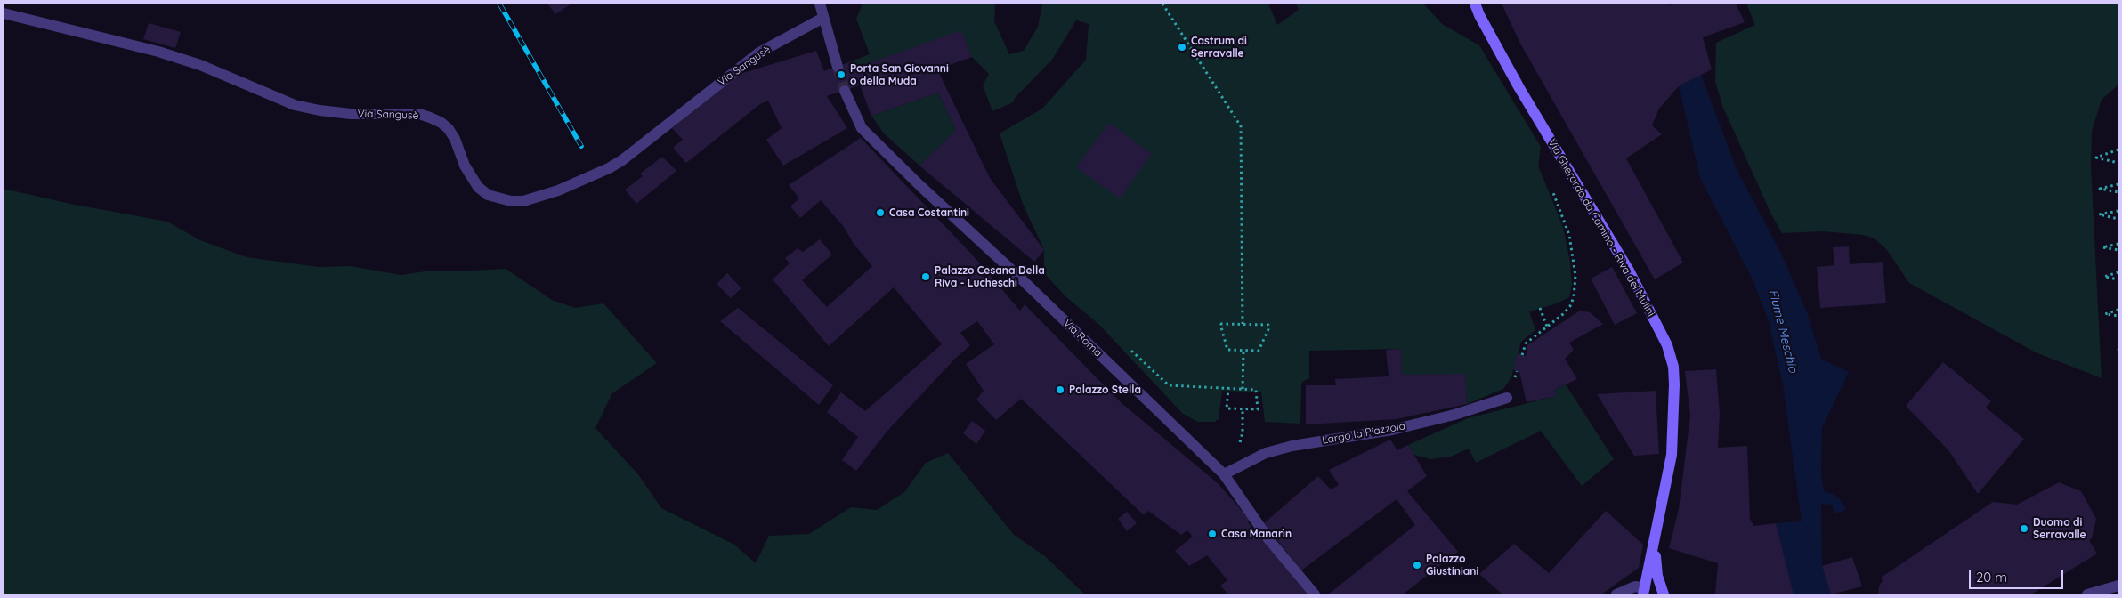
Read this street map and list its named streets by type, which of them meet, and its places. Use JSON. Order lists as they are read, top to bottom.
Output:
{
  "streets": {
    "street": [
      "Via Sangusè",
      "Via Gherardo da Camino - Riva dei Mulini",
      "Via Roma",
      "Largo la Piazzola"
    ]
  },
  "crossings": [
    ["Via Roma", "Largo la Piazzola"]
  ],
  "water": ["Fiume Meschio"],
  "places": [
    "Castrum di Serravalle",
    "Porta San Giovanni o della Muda",
    "Casa Costantini",
    "Palazzo Cesana Della Riva - Lucheschi",
    "Palazzo Stella",
    "Duomo di Serravalle",
    "Casa Manarìn",
    "Palazzo Giustiniani"
  ],
  "scale_bar": "20 m"
}
